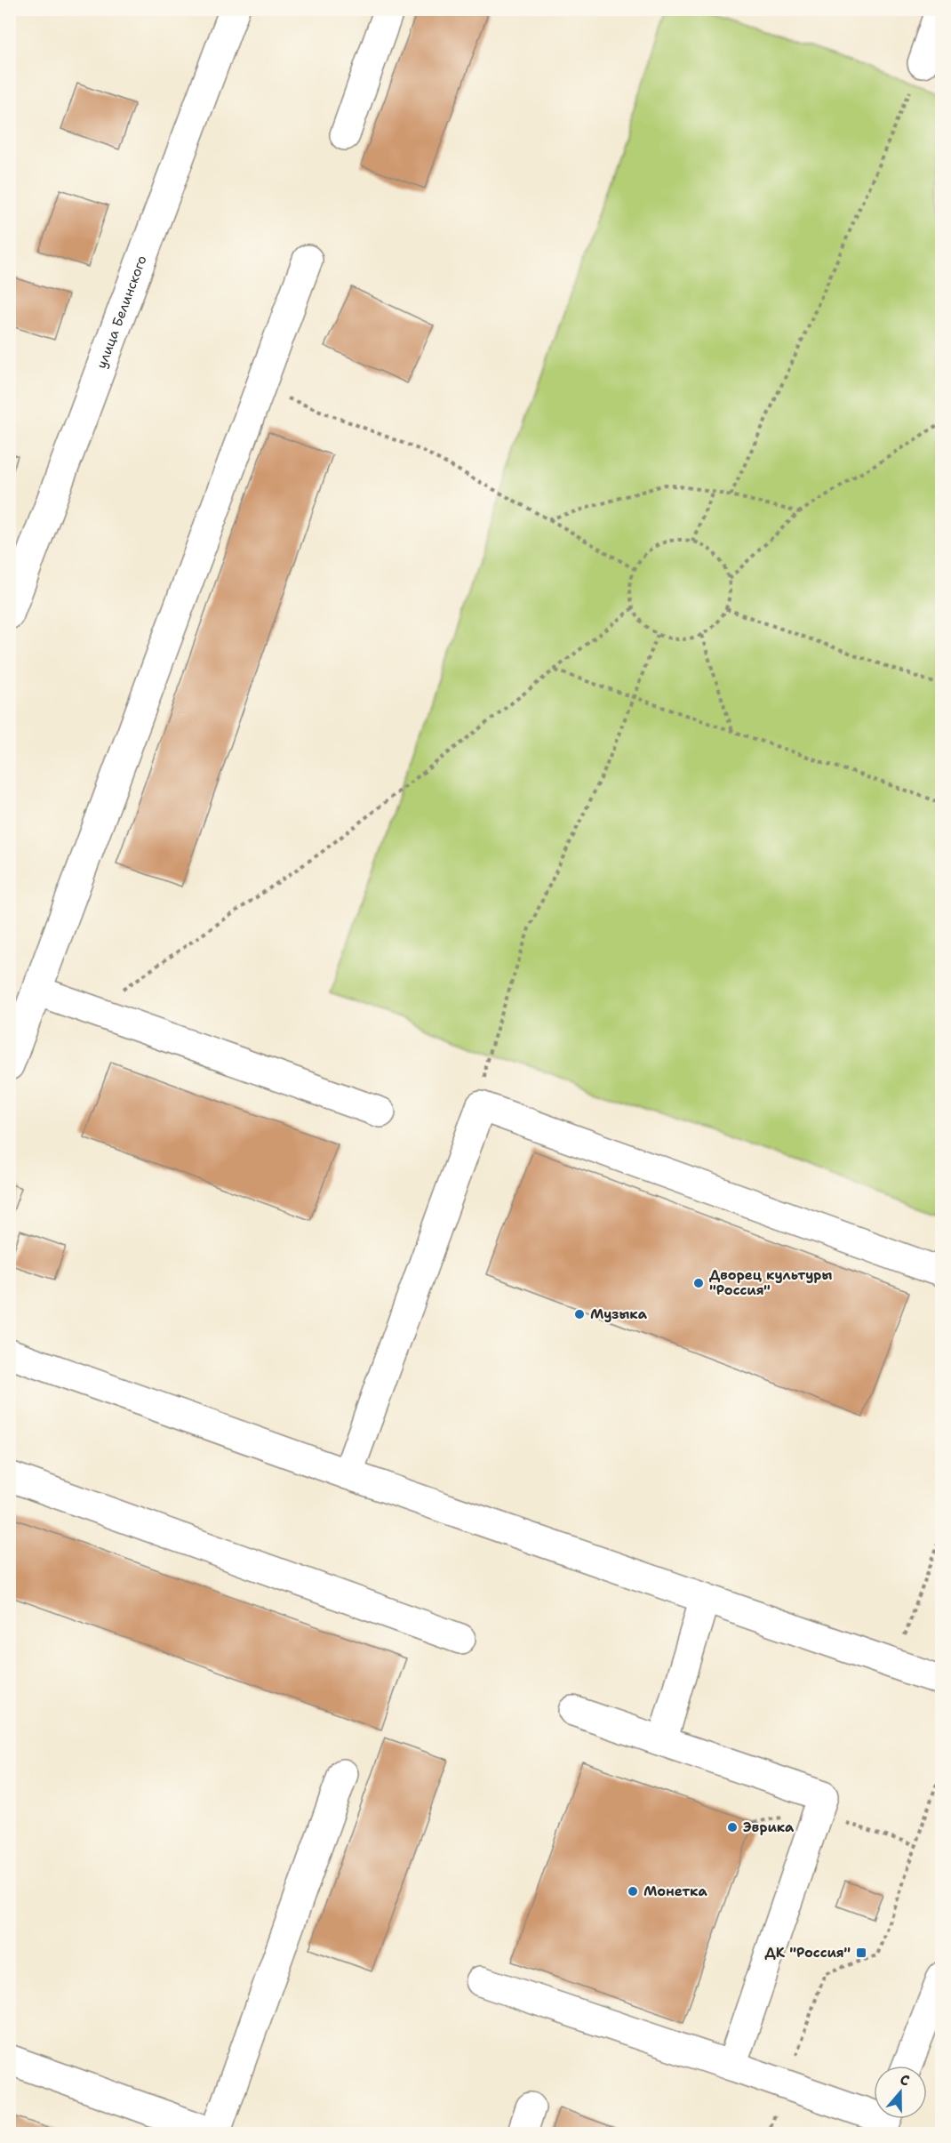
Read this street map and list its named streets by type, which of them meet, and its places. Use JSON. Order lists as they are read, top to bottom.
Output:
{
  "streets": {
    "main road": ["улица Белинского"]
  },
  "places": {
    "other": [
      "Дворец культуры \"Россия\"",
      "Музыка",
      "Эврика",
      "Монетка"
    ],
    "transit": ["ДК \"Россия\""]
  },
  "north": "top"
}
